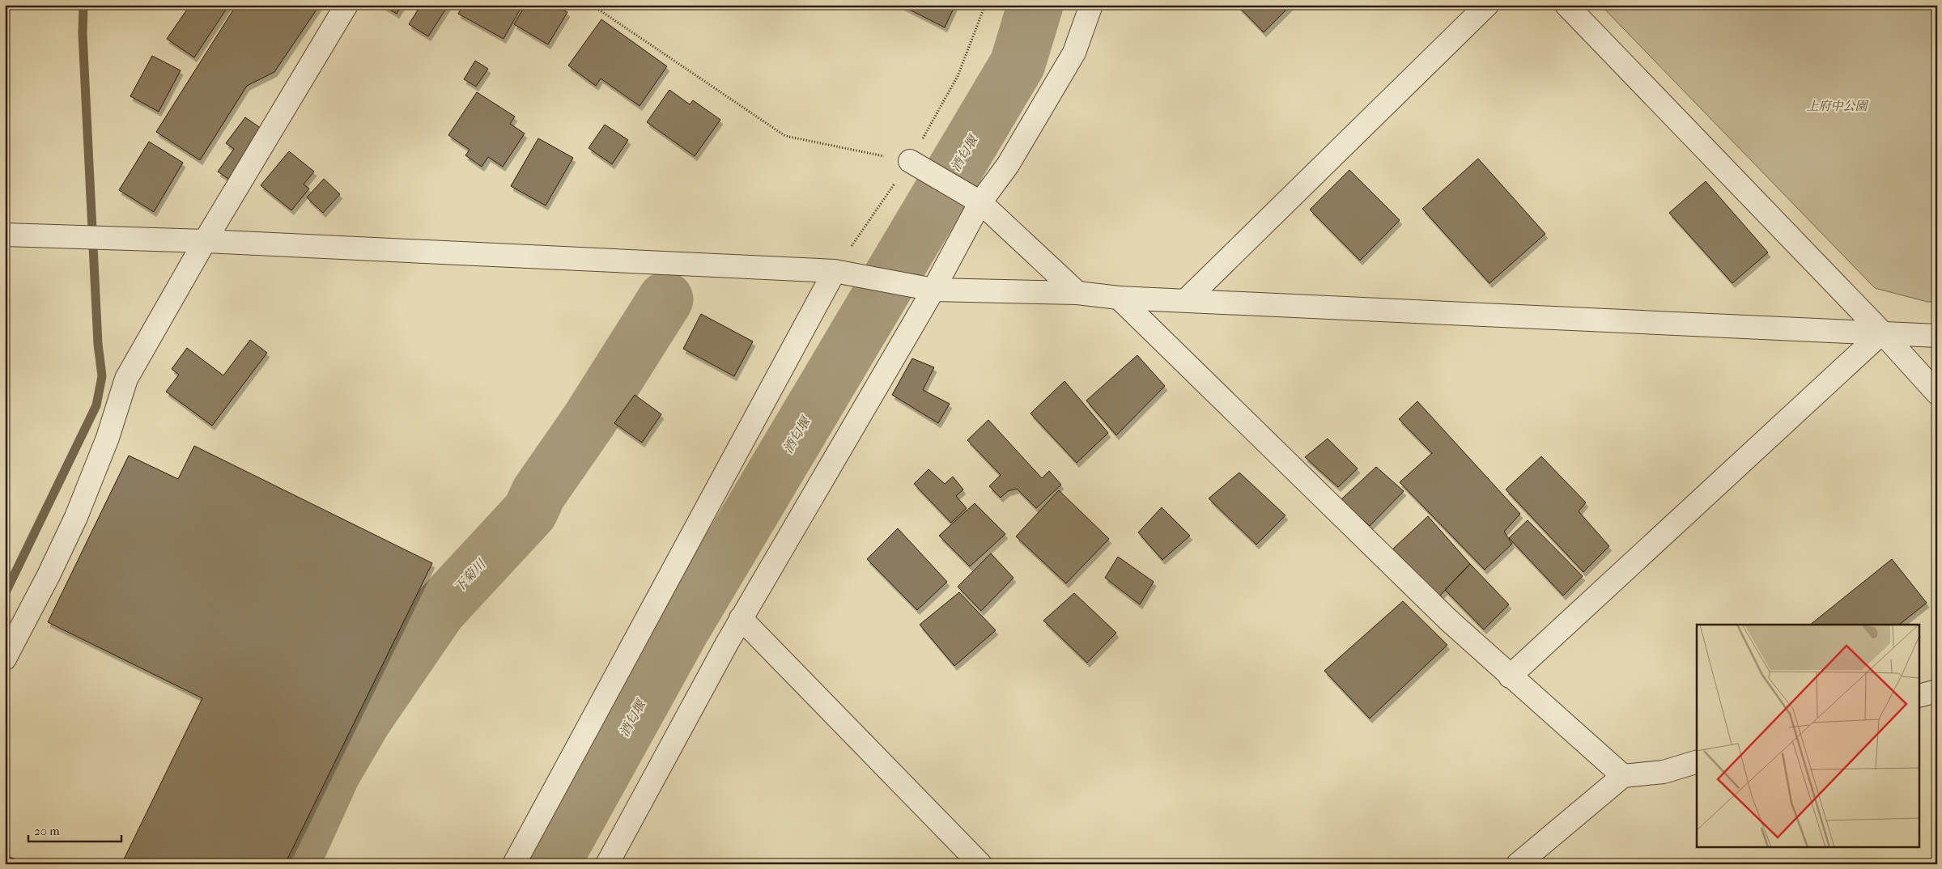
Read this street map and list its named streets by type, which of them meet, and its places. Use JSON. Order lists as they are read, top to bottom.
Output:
{
  "water": ["酒匂堰", "下菊川"],
  "parks": ["上府中公園"],
  "scale_bar": "20 m"
}
